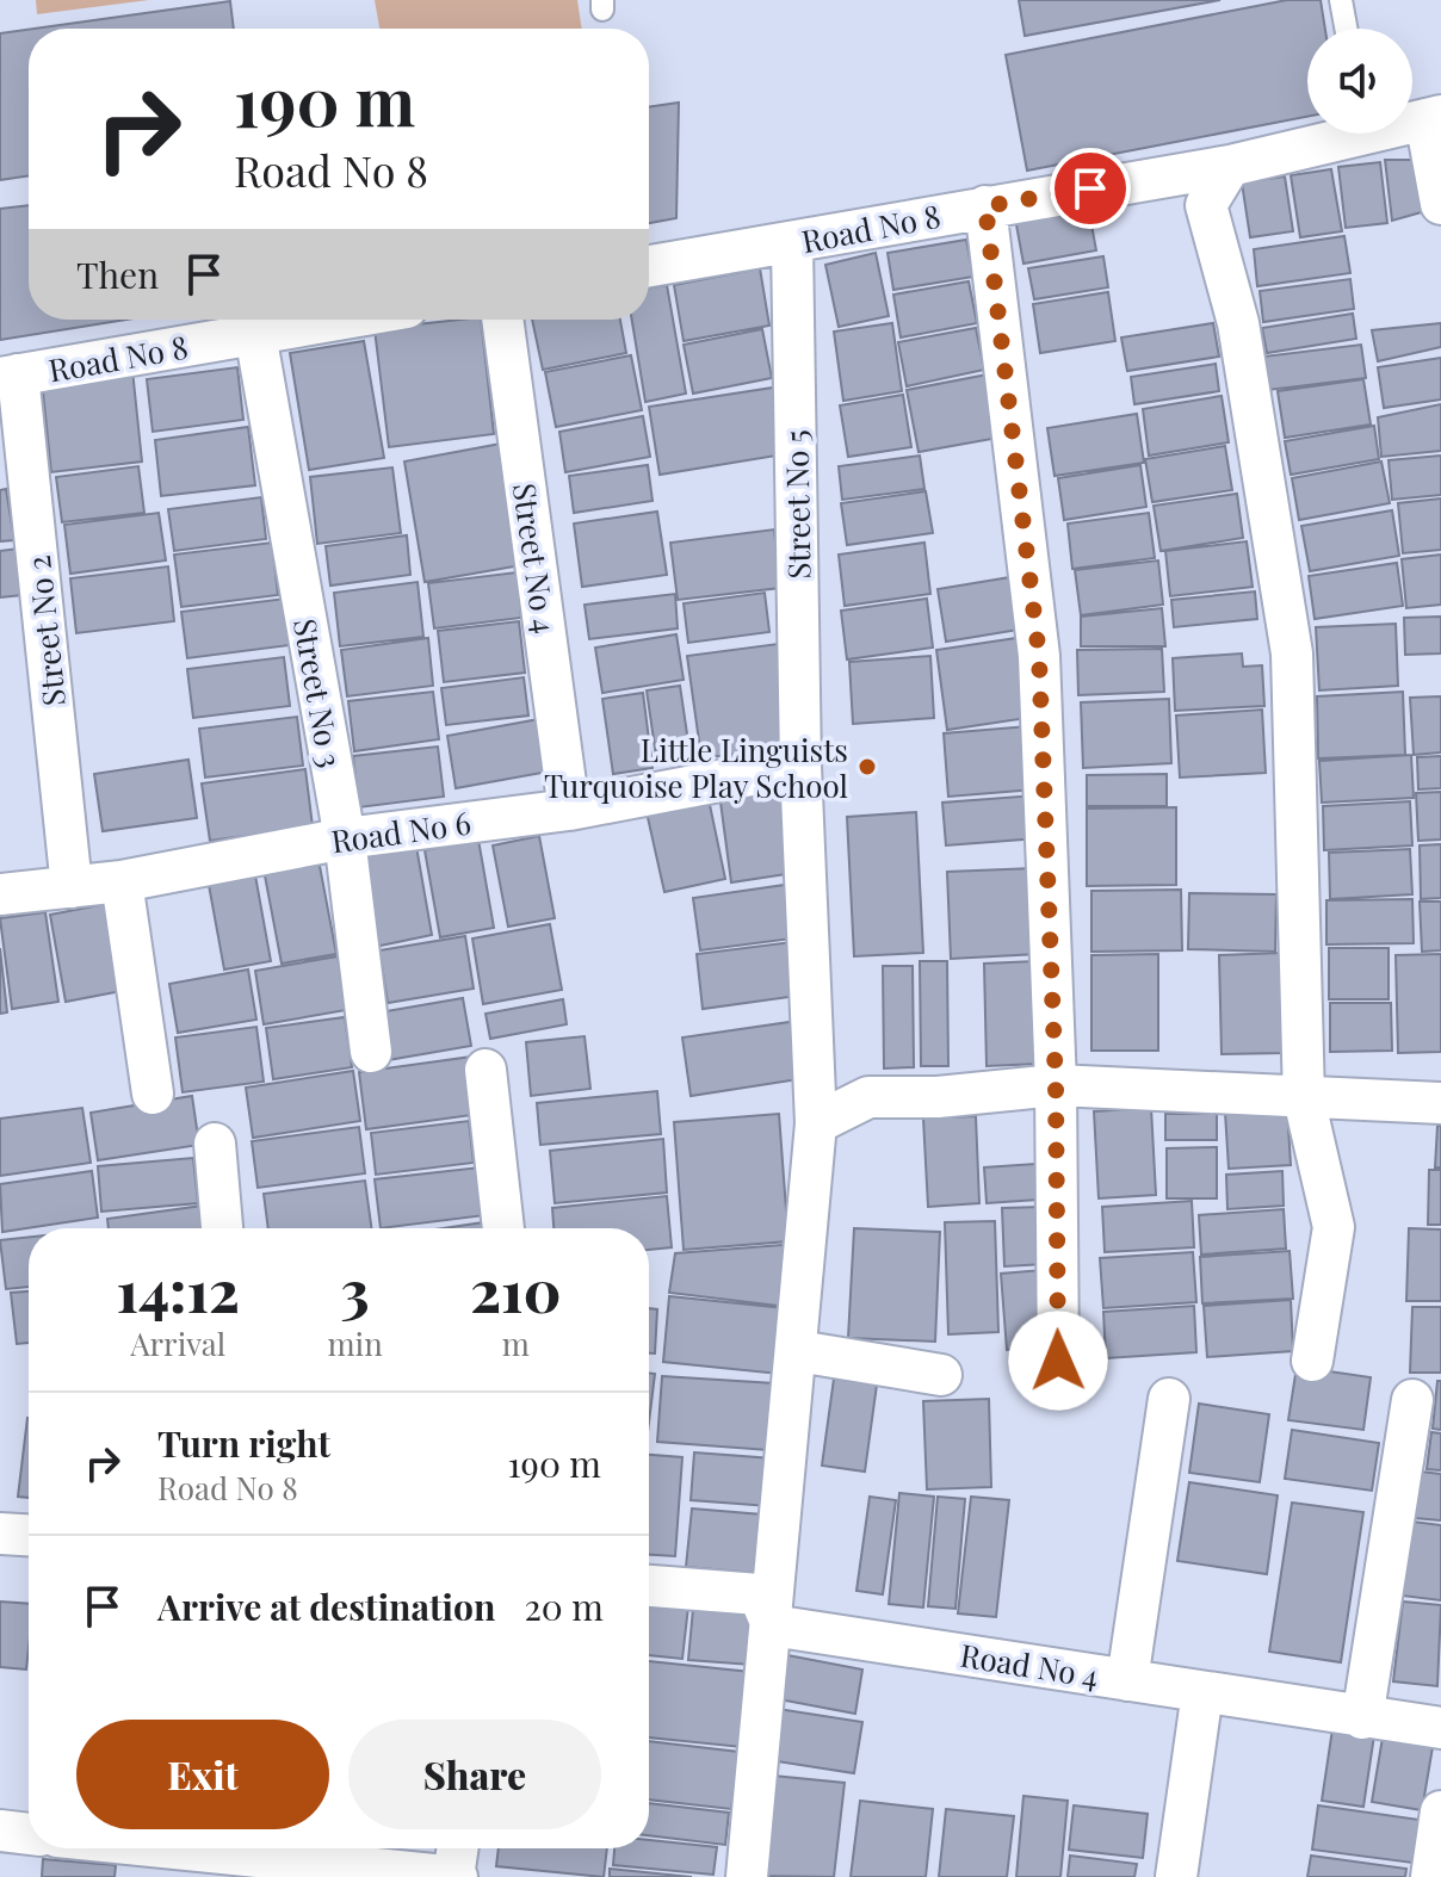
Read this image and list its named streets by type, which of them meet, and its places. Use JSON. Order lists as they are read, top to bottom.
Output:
{
  "streets": {
    "street": [
      "Road No 8",
      "Street No 5",
      "Street No 4",
      "Street No 2",
      "Street No 3",
      "Road No 6",
      "Road No 4"
    ]
  },
  "crossings": [
    ["Road No 8", "Street No 5"],
    ["Road No 8", "Street No 2"],
    ["Road No 8", "Street No 3"],
    ["Street No 5", "Road No 6"],
    ["Street No 5", "Road No 4"],
    ["Street No 4", "Road No 6"],
    ["Street No 2", "Road No 6"],
    ["Street No 3", "Road No 6"]
  ],
  "places": ["Little Linguists Turquoise Play School"],
  "page": {
    "turn": ["190 m", "Road No 8"],
    "then": "Then",
    "eta": [
      "14:12",
      "Arrival",
      "3",
      "min",
      "210",
      "m"
    ],
    "list": [
      {
        "name": "Turn right",
        "note": "Road No 8",
        "value": "190 m"
      },
      {
        "name": "Arrive at destination",
        "value": "20 m"
      }
    ],
    "buttons": ["Exit", "Share"]
  }
}
